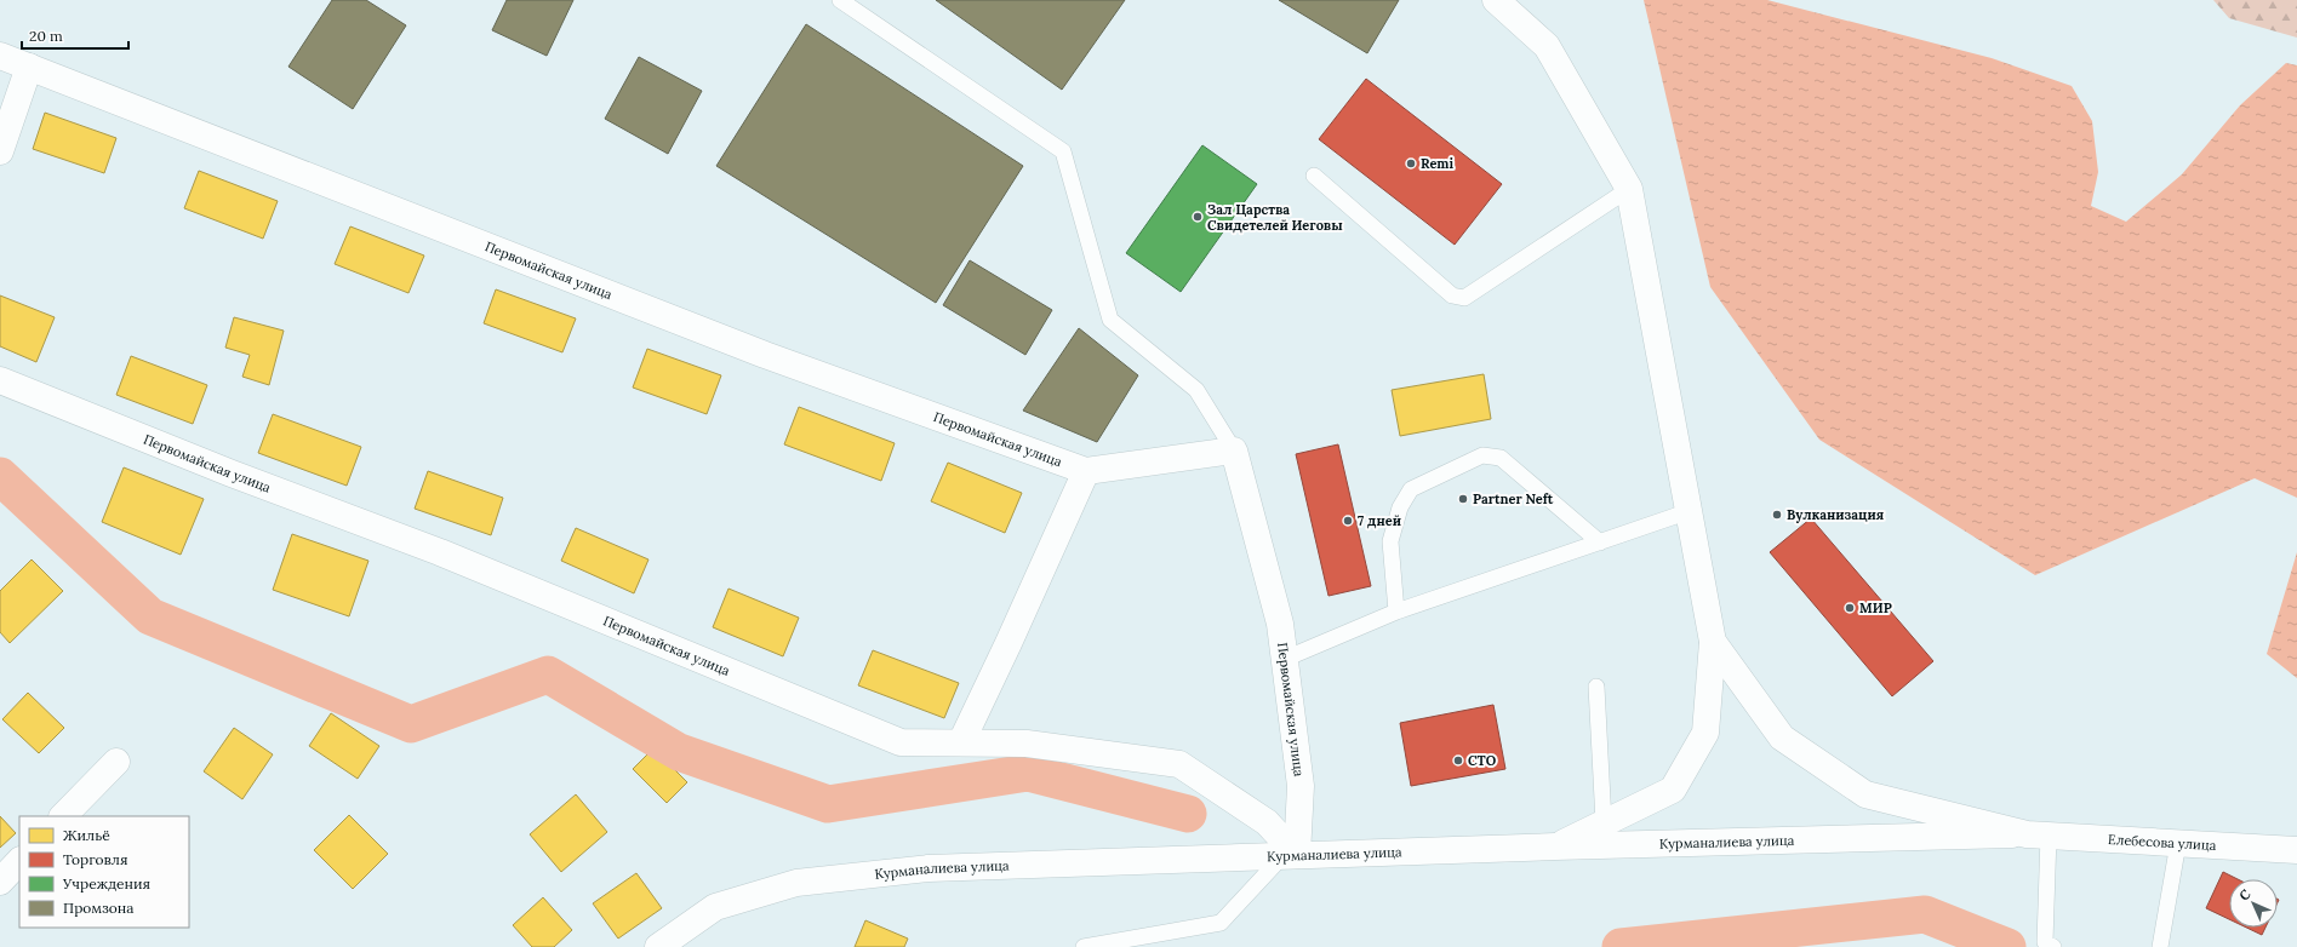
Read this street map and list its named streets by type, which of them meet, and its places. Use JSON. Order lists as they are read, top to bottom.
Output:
{
  "streets": {
    "street": ["Первомайская улица", "Курманалиева улица", "Елебесова улица"]
  },
  "crossings": [
    ["Первомайская улица", "Курманалиева улица"],
    ["Курманалиева улица", "Елебесова улица"]
  ],
  "places": [
    "Remi",
    "Зал Царства Свидетелей Иеговы",
    "Partner Neft",
    "Вулканизация",
    "7 дней",
    "МИР",
    "СТО"
  ],
  "legend": [
    "Жильё",
    "Торговля",
    "Учреждения",
    "Промзона"
  ],
  "scale_bar": "20 m",
  "north": "top left"
}
